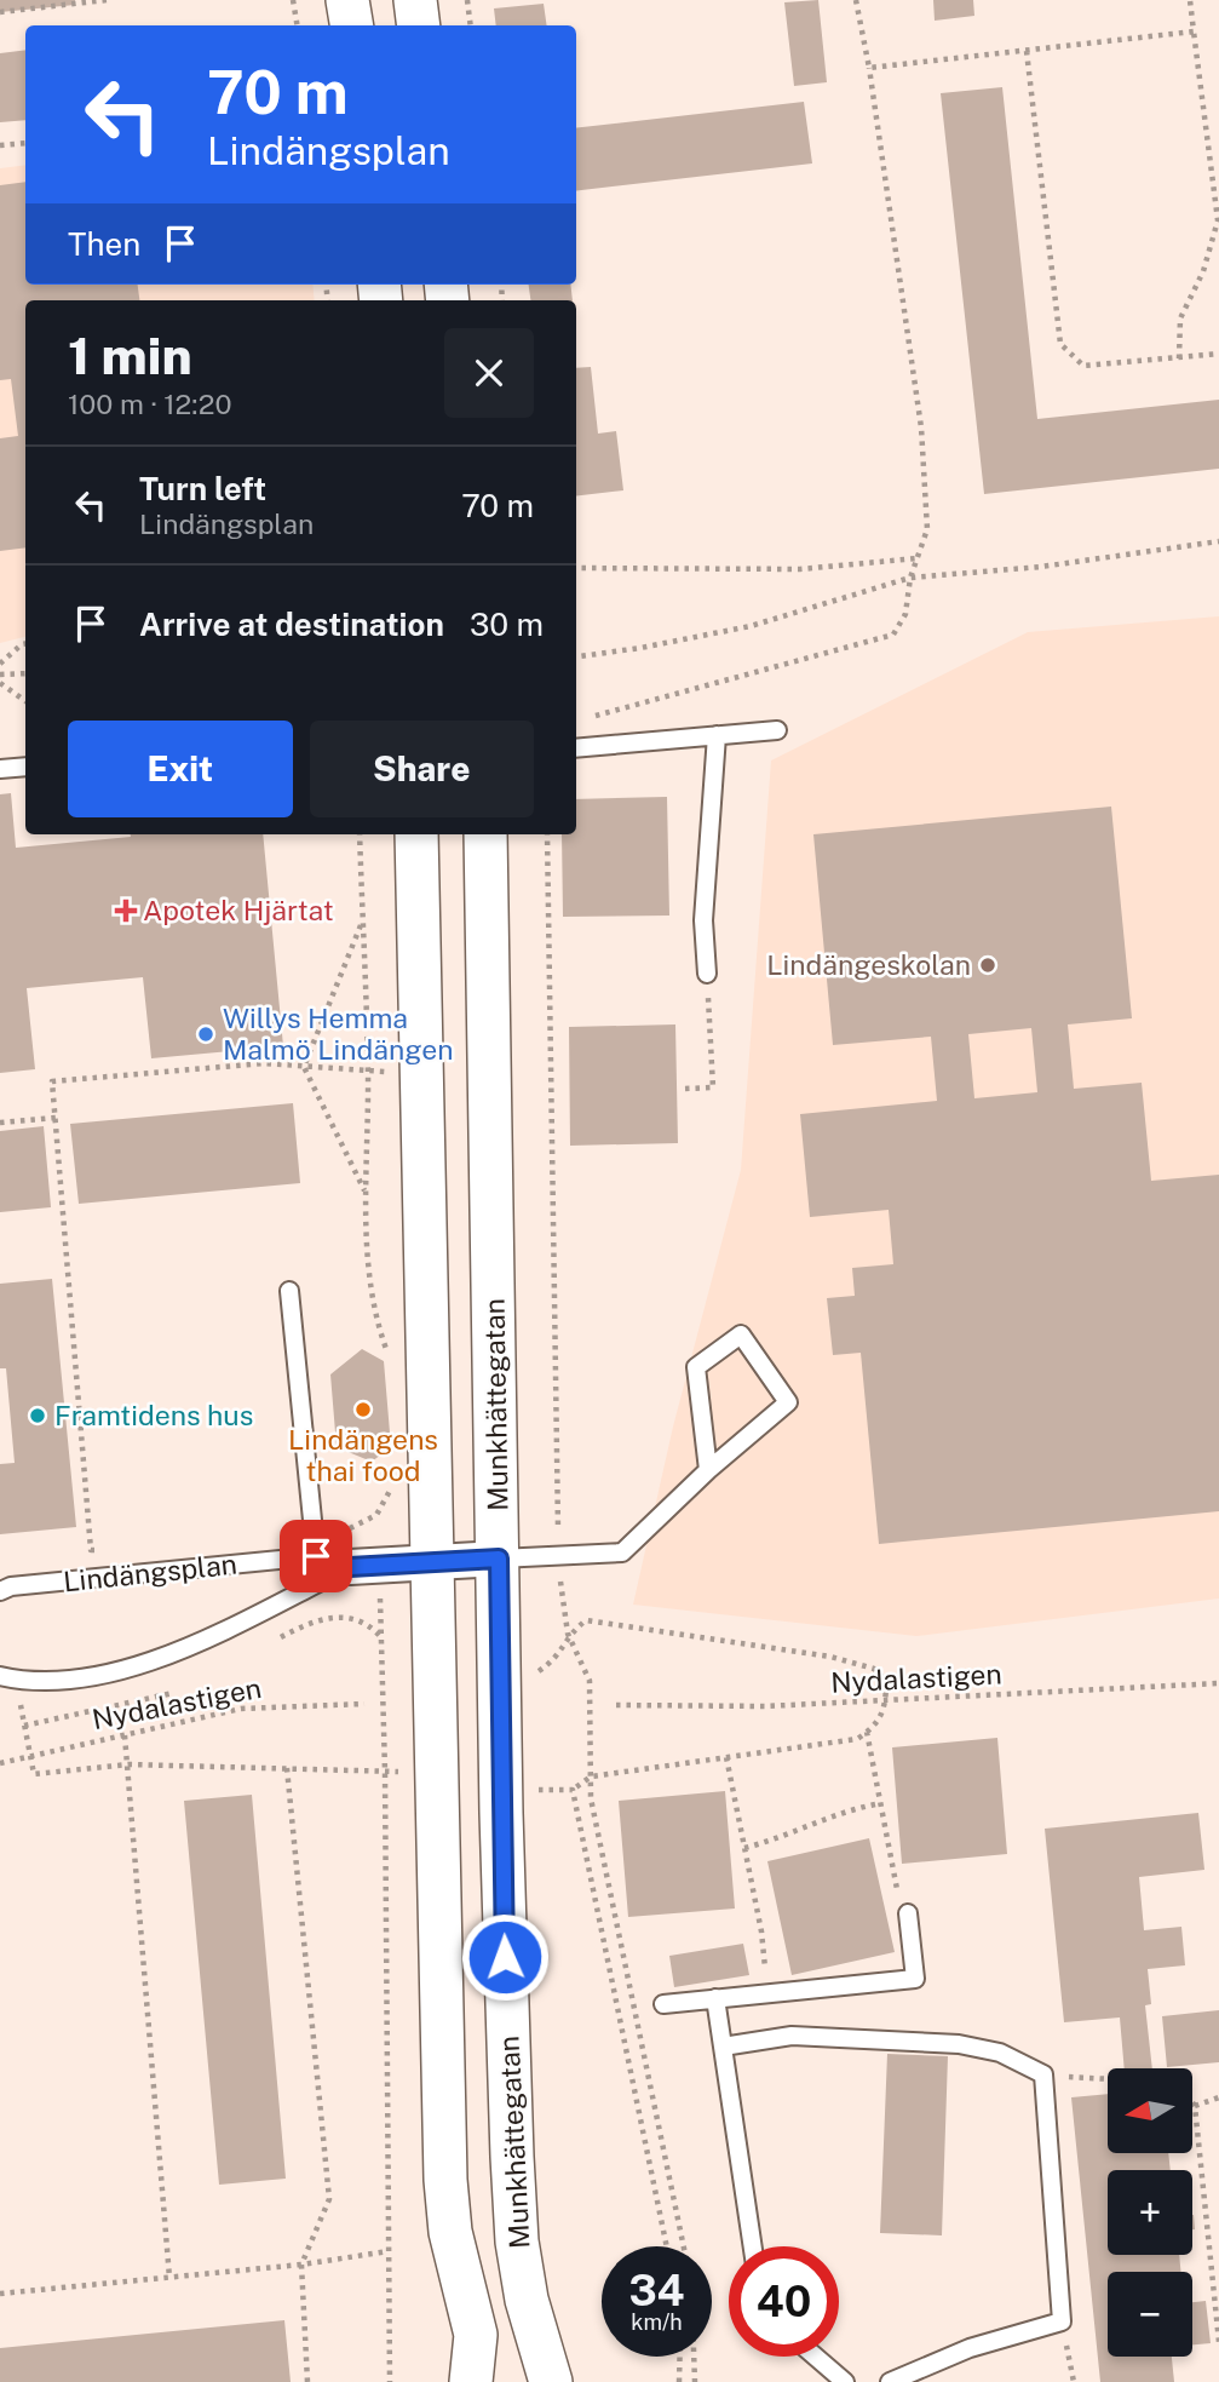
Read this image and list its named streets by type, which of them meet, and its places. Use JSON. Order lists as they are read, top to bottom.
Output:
{
  "streets": {
    "street": ["Munkhättegatan", "Lindängsplan"],
    "path": ["Nydalastigen"]
  },
  "crossings": [
    ["Munkhättegatan", "Lindängsplan"]
  ],
  "places": {
    "health": ["Apotek Hjärtat"],
    "other": [
      "Lindängeskolan",
      "Willys Hemma Malmö Lindängen",
      "Lindängens thai food",
      "Framtidens hus"
    ]
  },
  "north": "left",
  "page": {
    "turn": ["70 m", "Lindängsplan"],
    "then": "Then",
    "heading": ["1 min", "100 m · 12:20"],
    "list": [
      {
        "name": "Turn left",
        "note": "Lindängsplan",
        "value": "70 m"
      },
      {
        "name": "Arrive at destination",
        "value": "30 m"
      }
    ],
    "buttons": ["Exit", "Share"],
    "map_buttons": ["+", "−"],
    "speed": "34 km/h",
    "limit": "40"
  }
}
